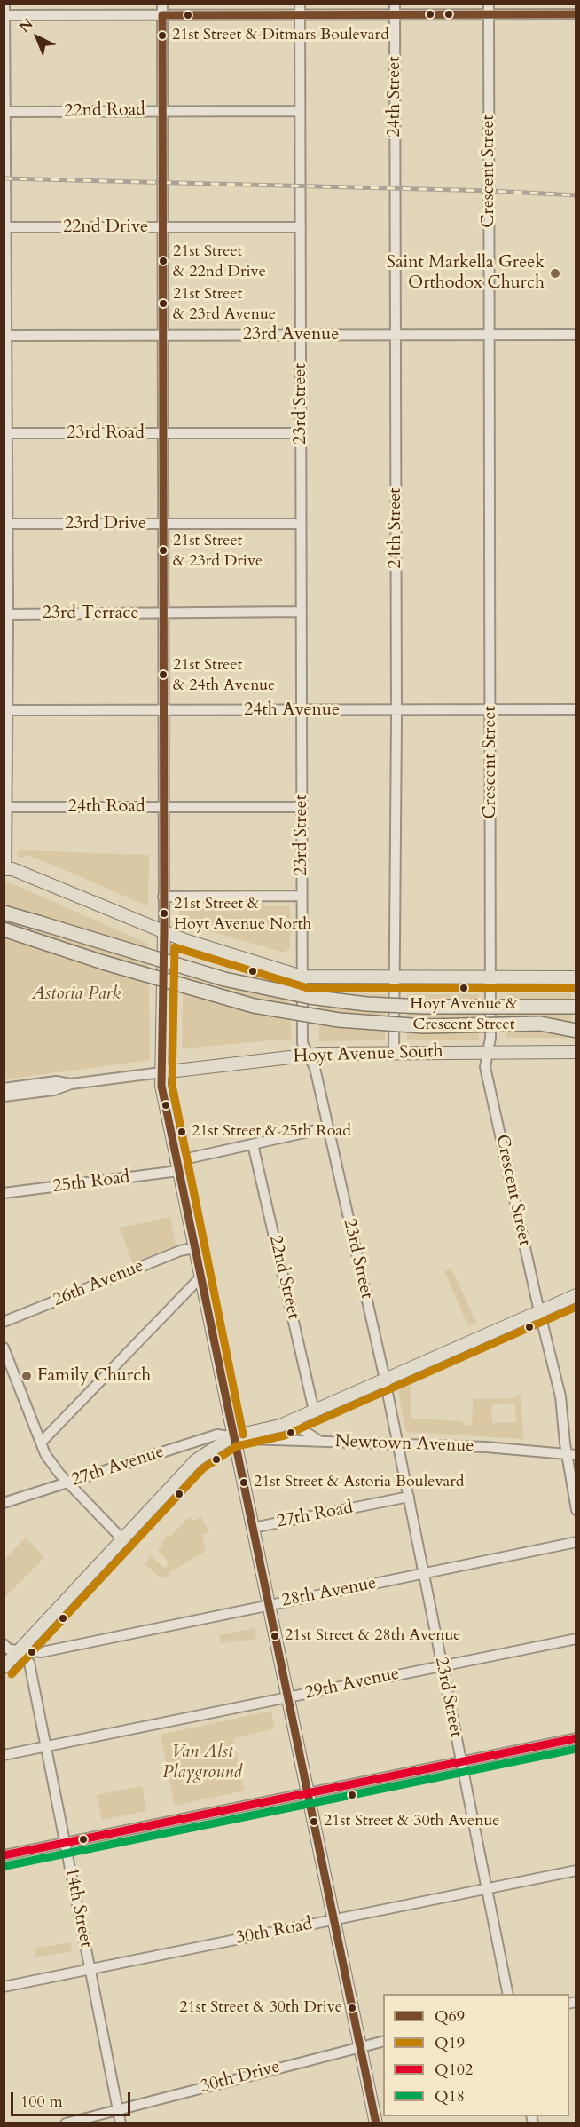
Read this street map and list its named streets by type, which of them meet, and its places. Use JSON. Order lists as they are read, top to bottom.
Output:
{
  "streets": {
    "main road": ["Hoyt Avenue South"],
    "street": [
      "24th Street",
      "22nd Road",
      "Crescent Street",
      "22nd Drive",
      "23rd Avenue",
      "23rd Street",
      "23rd Road",
      "23rd Drive",
      "23rd Terrace",
      "24th Avenue",
      "24th Road",
      "25th Road",
      "22nd Street",
      "26th Avenue",
      "Newtown Avenue",
      "27th Avenue",
      "27th Road",
      "28th Avenue",
      "29th Avenue",
      "14th Street",
      "30th Road",
      "30th Drive"
    ]
  },
  "crossings": [
    ["24th Street", "23rd Avenue"],
    ["24th Street", "24th Avenue"],
    ["24th Street", "Hoyt Avenue South"],
    ["22nd Road", "23rd Street"],
    ["Crescent Street", "23rd Avenue"],
    ["Crescent Street", "24th Avenue"],
    ["Crescent Street", "Hoyt Avenue South"],
    ["Crescent Street", "Newtown Avenue"],
    ["22nd Drive", "23rd Street"],
    ["23rd Avenue", "23rd Street"],
    ["23rd Street", "23rd Road"],
    ["23rd Street", "23rd Drive"],
    ["23rd Street", "23rd Terrace"],
    ["23rd Street", "24th Avenue"],
    ["23rd Street", "24th Road"],
    ["23rd Street", "Hoyt Avenue South"],
    ["23rd Street", "25th Road"],
    ["23rd Street", "Newtown Avenue"],
    ["23rd Street", "27th Road"],
    ["23rd Street", "28th Avenue"],
    ["23rd Street", "29th Avenue"],
    ["23rd Street", "30th Road"],
    ["25th Road", "22nd Street"],
    ["Newtown Avenue", "27th Avenue"],
    ["28th Avenue", "14th Street"],
    ["29th Avenue", "14th Street"],
    ["14th Street", "30th Road"],
    ["14th Street", "30th Drive"]
  ],
  "parks": ["Astoria Park", "Van Alst Playground"],
  "places": [
    "21st Street & Ditmars Boulevard",
    "21st Street & 22nd Drive",
    "Saint Markella Greek Orthodox Church",
    "21st Street & 23rd Avenue",
    "21st Street & 23rd Drive",
    "21st Street & 24th Avenue",
    "21st Street & Hoyt Avenue North",
    "Hoyt Avenue & Crescent Street",
    "21st Street & 25th Road",
    "Family Church",
    "21st Street & Astoria Boulevard",
    "21st Street & 28th Avenue",
    "21st Street & 30th Avenue",
    "21st Street & 30th Drive"
  ],
  "lines": [
    "transit line Q69",
    "transit line Q19",
    "transit line Q102",
    "transit line Q18"
  ],
  "legend": [
    "Q69",
    "Q19",
    "Q102",
    "Q18"
  ],
  "scale_bar": "100 m",
  "north": "top left"
}
